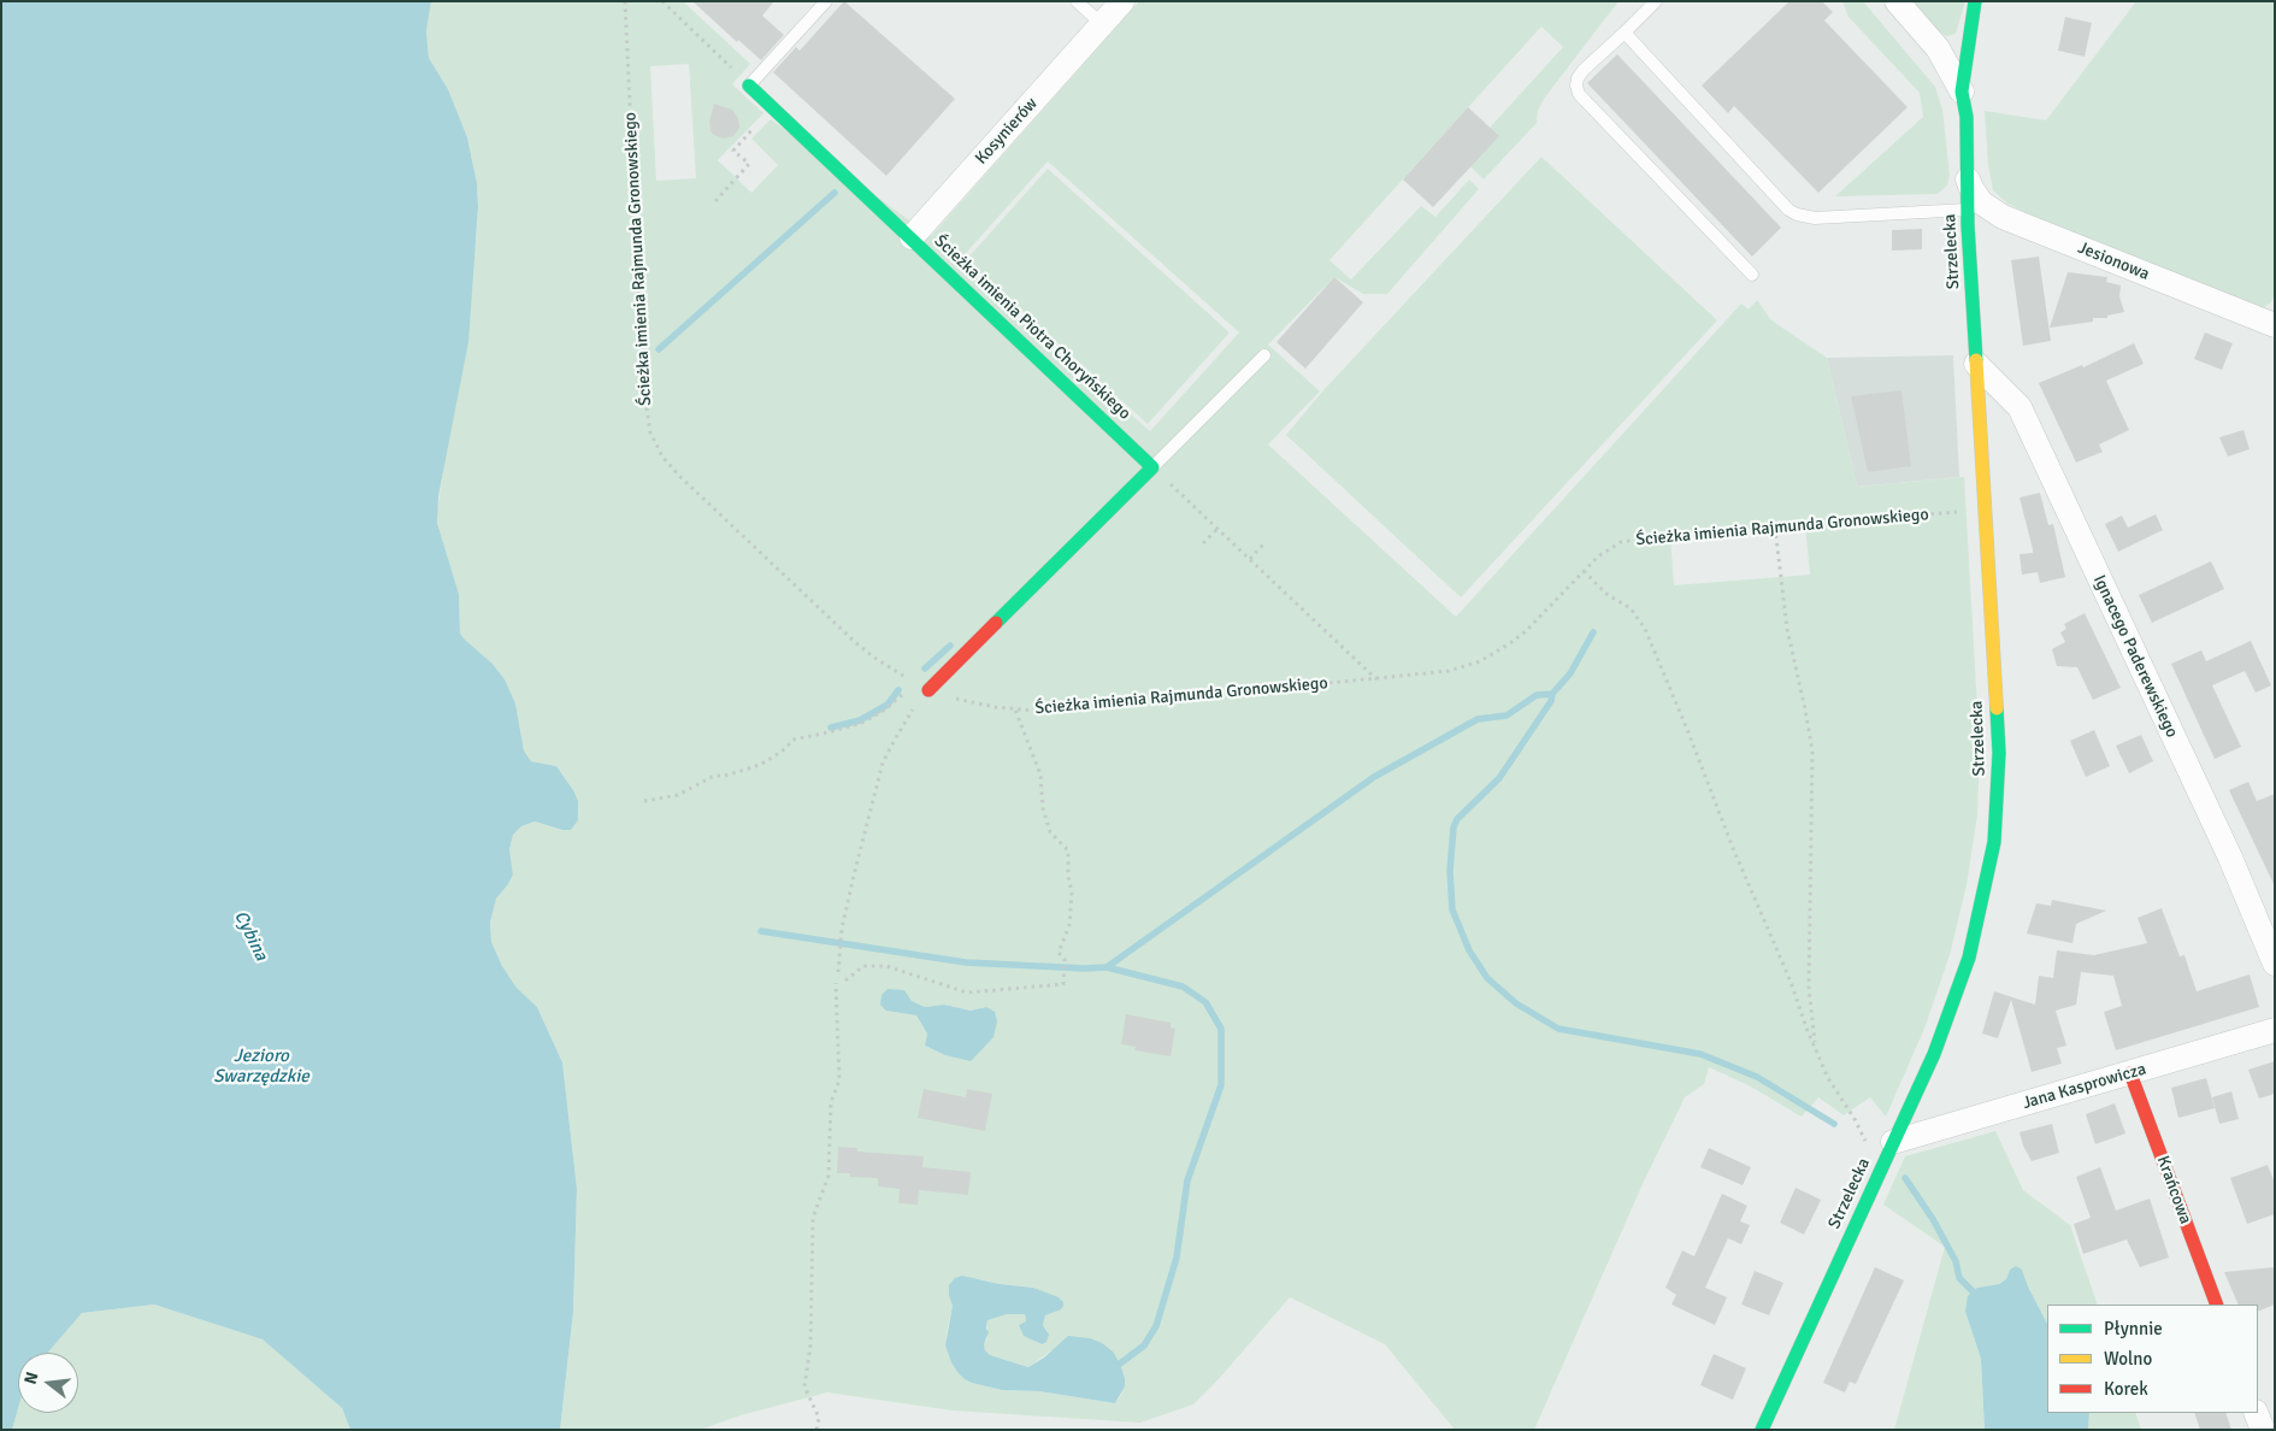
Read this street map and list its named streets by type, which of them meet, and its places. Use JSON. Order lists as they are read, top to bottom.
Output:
{
  "streets": {
    "street": [
      "Kosynierów",
      "Strzelecka",
      "Jesionowa",
      "Ścieżka imienia Piotra Choryńskiego",
      "Ignacego Paderewskiego",
      "Jana Kasprowicza",
      "Krańcowa"
    ],
    "path": ["Ścieżka imienia Rajmunda Gronowskiego"]
  },
  "crossings": [
    ["Kosynierów", "Ścieżka imienia Piotra Choryńskiego"],
    ["Strzelecka", "Ścieżka imienia Rajmunda Gronowskiego"],
    ["Strzelecka", "Jesionowa"],
    ["Strzelecka", "Ignacego Paderewskiego"],
    ["Strzelecka", "Jana Kasprowicza"],
    ["Jana Kasprowicza", "Krańcowa"]
  ],
  "water": ["Cybina", "Jezioro Swarzędzkie"],
  "legend": ["Płynnie", "Wolno", "Korek"],
  "north": "left"
}
